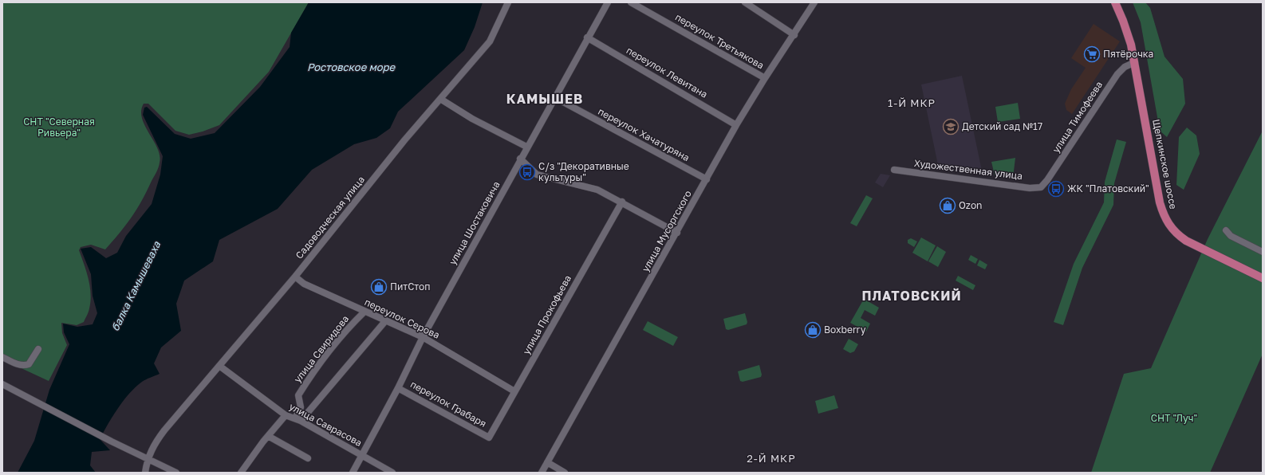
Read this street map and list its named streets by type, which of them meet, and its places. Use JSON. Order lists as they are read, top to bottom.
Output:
{
  "streets": {
    "main road": ["Щепкинское шоссе"],
    "street": [
      "переулок Третьякова",
      "переулок Левитана",
      "улица Тимофеева",
      "переулок Хачатуряна",
      "Художественная улица",
      "Садоводческая улица",
      "улица Шостаковича",
      "улица Мусоргского",
      "улица Прокофьева",
      "переулок Серова",
      "улица Свиридова",
      "переулок Грабаря",
      "улица Саврасова"
    ]
  },
  "crossings": [
    ["переулок Третьякова", "улица Мусоргского"],
    ["переулок Левитана", "улица Шостаковича"],
    ["переулок Левитана", "улица Мусоргского"],
    ["улица Тимофеева", "Щепкинское шоссе"],
    ["улица Тимофеева", "Художественная улица"],
    ["переулок Хачатуряна", "улица Шостаковича"],
    ["переулок Хачатуряна", "улица Мусоргского"],
    ["Садоводческая улица", "переулок Серова"],
    ["Садоводческая улица", "улица Саврасова"],
    ["улица Шостаковича", "переулок Серова"],
    ["улица Шостаковича", "переулок Грабаря"],
    ["улица Шостаковича", "улица Саврасова"],
    ["улица Прокофьева", "переулок Серова"],
    ["улица Прокофьева", "переулок Грабаря"],
    ["переулок Серова", "улица Свиридова"],
    ["улица Свиридова", "улица Саврасова"]
  ],
  "districts": [
    "КАМЫШЕВ",
    "1-Й МКР",
    "ПЛАТОВСКИЙ",
    "2-Й МКР"
  ],
  "water": ["Ростовское море", "балка Камышеваха"],
  "parks": ["СНТ \"Северная Ривьера\"", "СНТ \"Луч\""],
  "places": {
    "supermarket": ["Пятёрочка"],
    "school or university": ["Детский сад №17"],
    "bus stop": ["С/з \"Декоративные культуры\"", "ЖК \"Платовский\""],
    "shop": ["Ozon", "ПитСтоп", "Boxberry"]
  }
}
